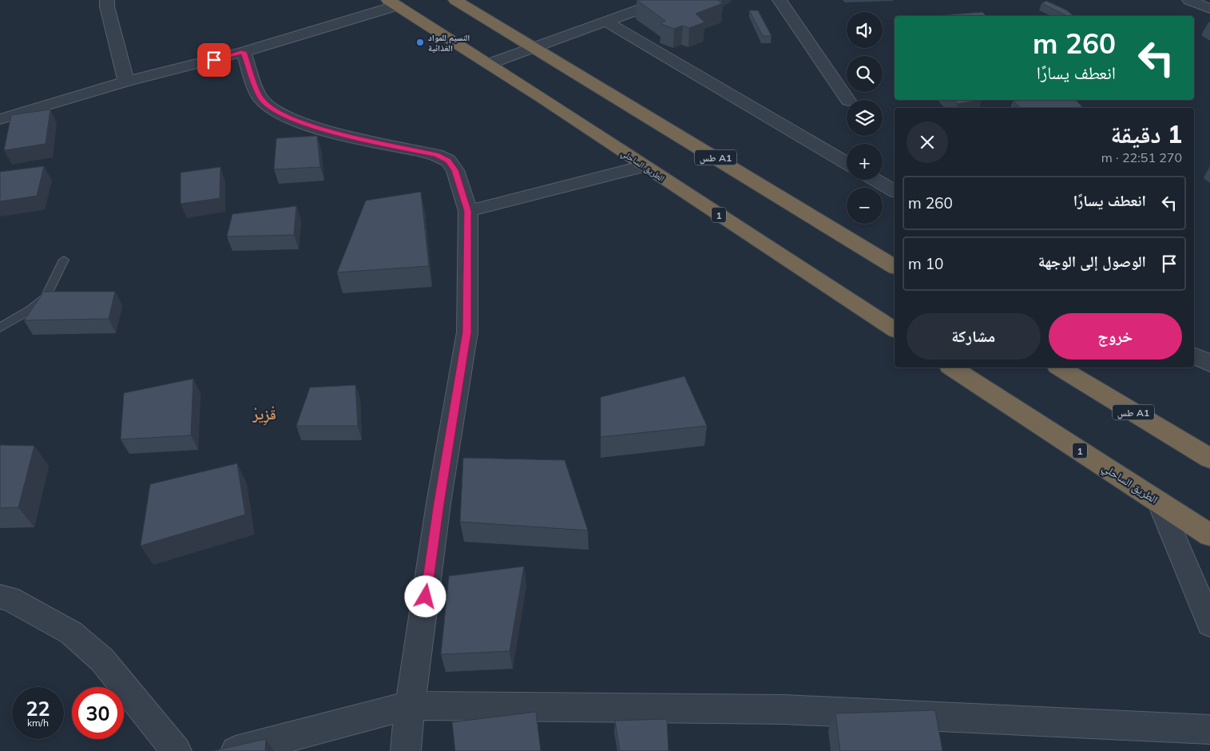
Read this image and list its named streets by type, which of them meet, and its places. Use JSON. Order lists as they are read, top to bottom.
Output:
{
  "streets": {
    "highway": ["طس A1", "الطريق الساحلي", "1"]
  },
  "districts": ["قْزِيرْ"],
  "places": ["النسيم للمواد الغذائية"],
  "page": {
    "map_buttons": ["+", "−"],
    "turn": ["260 m", "انعطف يسارًا"],
    "heading": ["1 دقيقة", "270 m · 22:51"],
    "list": [
      {
        "name": "انعطف يسارًا",
        "value": "260 m"
      },
      {
        "name": "الوصول إلى الوجهة",
        "value": "10 m"
      }
    ],
    "buttons": ["خروج", "مشاركة"],
    "speed": "22 km/h",
    "limit": "30"
  }
}
